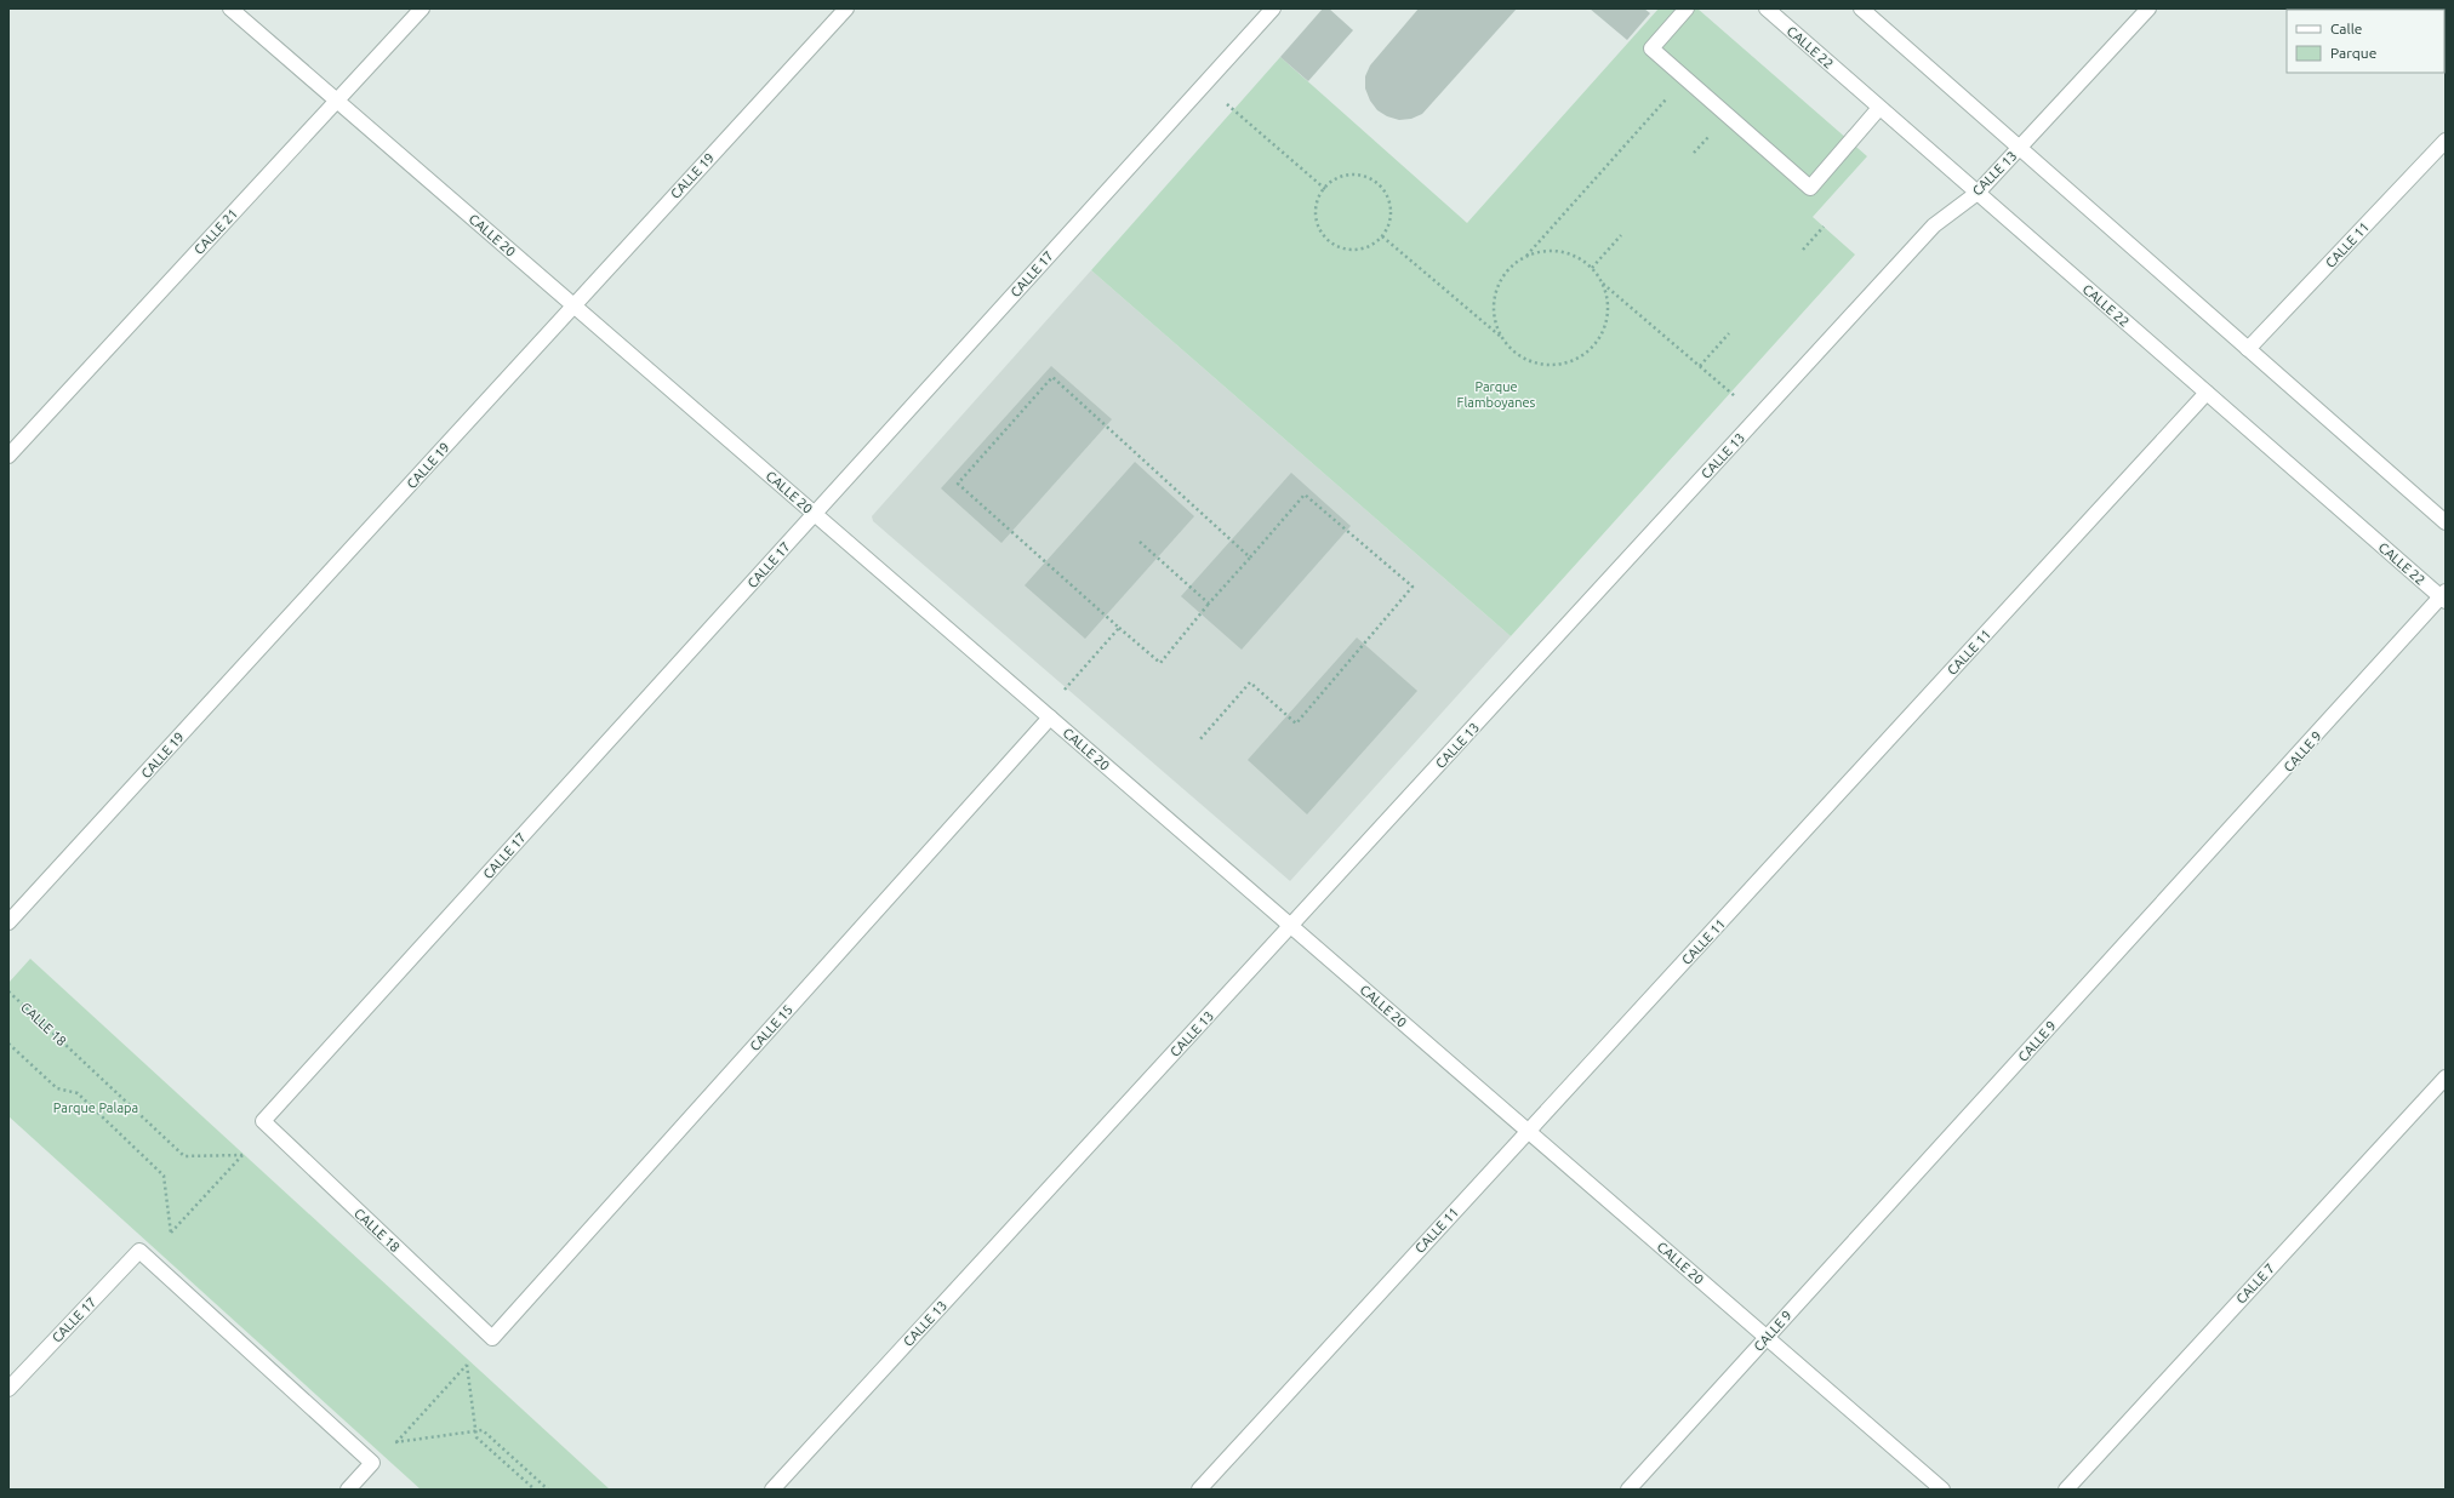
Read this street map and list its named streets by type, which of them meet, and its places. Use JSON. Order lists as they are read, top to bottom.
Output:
{
  "streets": {
    "street": [
      "CALLE 22",
      "CALLE 13",
      "CALLE 19",
      "CALLE 21",
      "CALLE 20",
      "CALLE 11",
      "CALLE 17",
      "CALLE 9",
      "CALLE 18",
      "CALLE 15",
      "CALLE 7"
    ]
  },
  "crossings": [
    ["CALLE 22", "CALLE 13"],
    ["CALLE 22", "CALLE 11"],
    ["CALLE 22", "CALLE 9"],
    ["CALLE 13", "CALLE 20"],
    ["CALLE 19", "CALLE 20"],
    ["CALLE 21", "CALLE 20"],
    ["CALLE 20", "CALLE 11"],
    ["CALLE 20", "CALLE 17"],
    ["CALLE 20", "CALLE 9"],
    ["CALLE 20", "CALLE 15"],
    ["CALLE 17", "CALLE 18"],
    ["CALLE 18", "CALLE 15"]
  ],
  "parks": ["Parque Flamboyanes", "Parque Palapa"],
  "legend": ["Calle", "Parque"]
}
